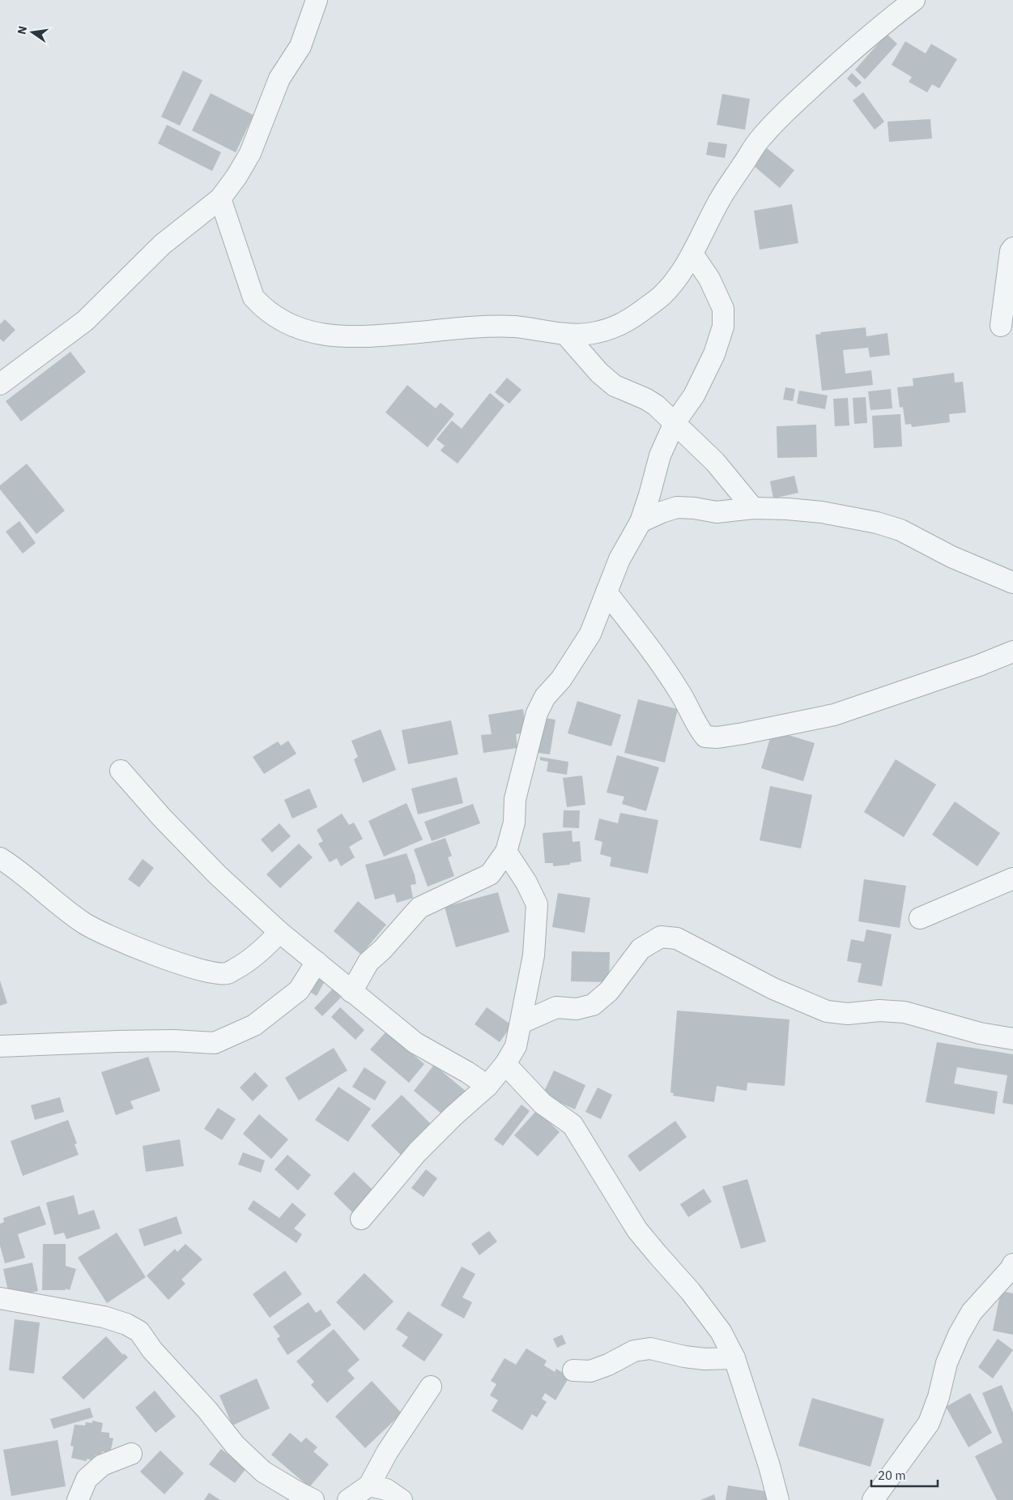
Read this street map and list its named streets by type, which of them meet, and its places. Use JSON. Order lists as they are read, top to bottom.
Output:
{
  "scale_bar": "20 m",
  "north": "left"
}
